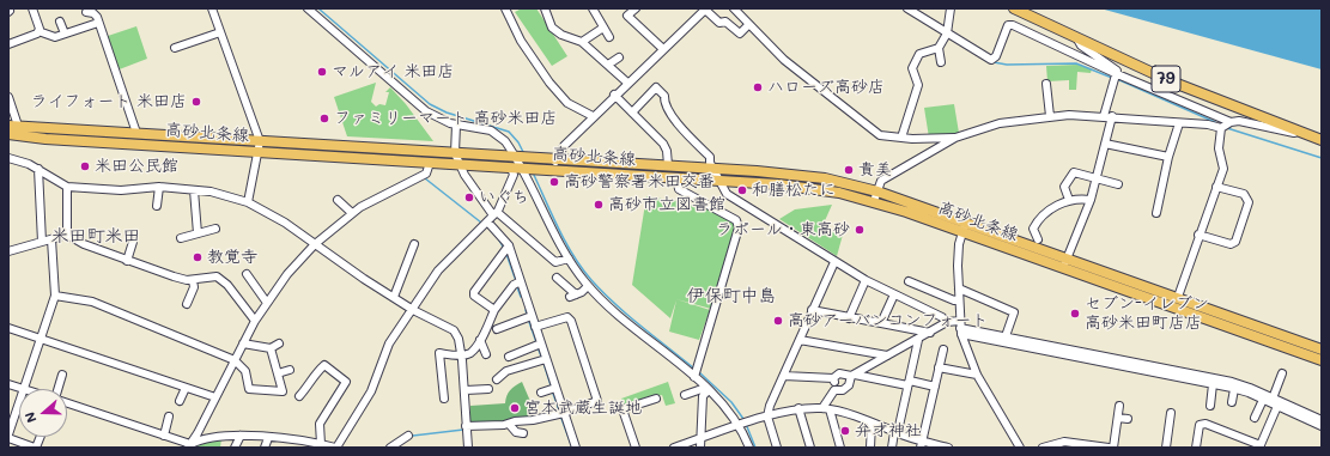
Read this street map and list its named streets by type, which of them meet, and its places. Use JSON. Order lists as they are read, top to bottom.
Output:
{
  "streets": {
    "main road": ["79", "高砂北条線"]
  },
  "districts": ["米田町米田", "伊保町中島"],
  "places": [
    "マルアイ 米田店",
    "ハローズ高砂店",
    "ライフォート 米田店",
    "ファミリーマート 高砂米田店",
    "米田公民館",
    "貴美",
    "高砂警察署米田交番",
    "和膳松たに",
    "いぐち",
    "高砂市立図書館",
    "ラポール・東高砂",
    "教覚寺",
    "セブン-イレブン 高砂米田町店店",
    "高砂アーバンコンフォート",
    "宮本武蔵生誕地",
    "弁才神社"
  ],
  "north": "left"
}
